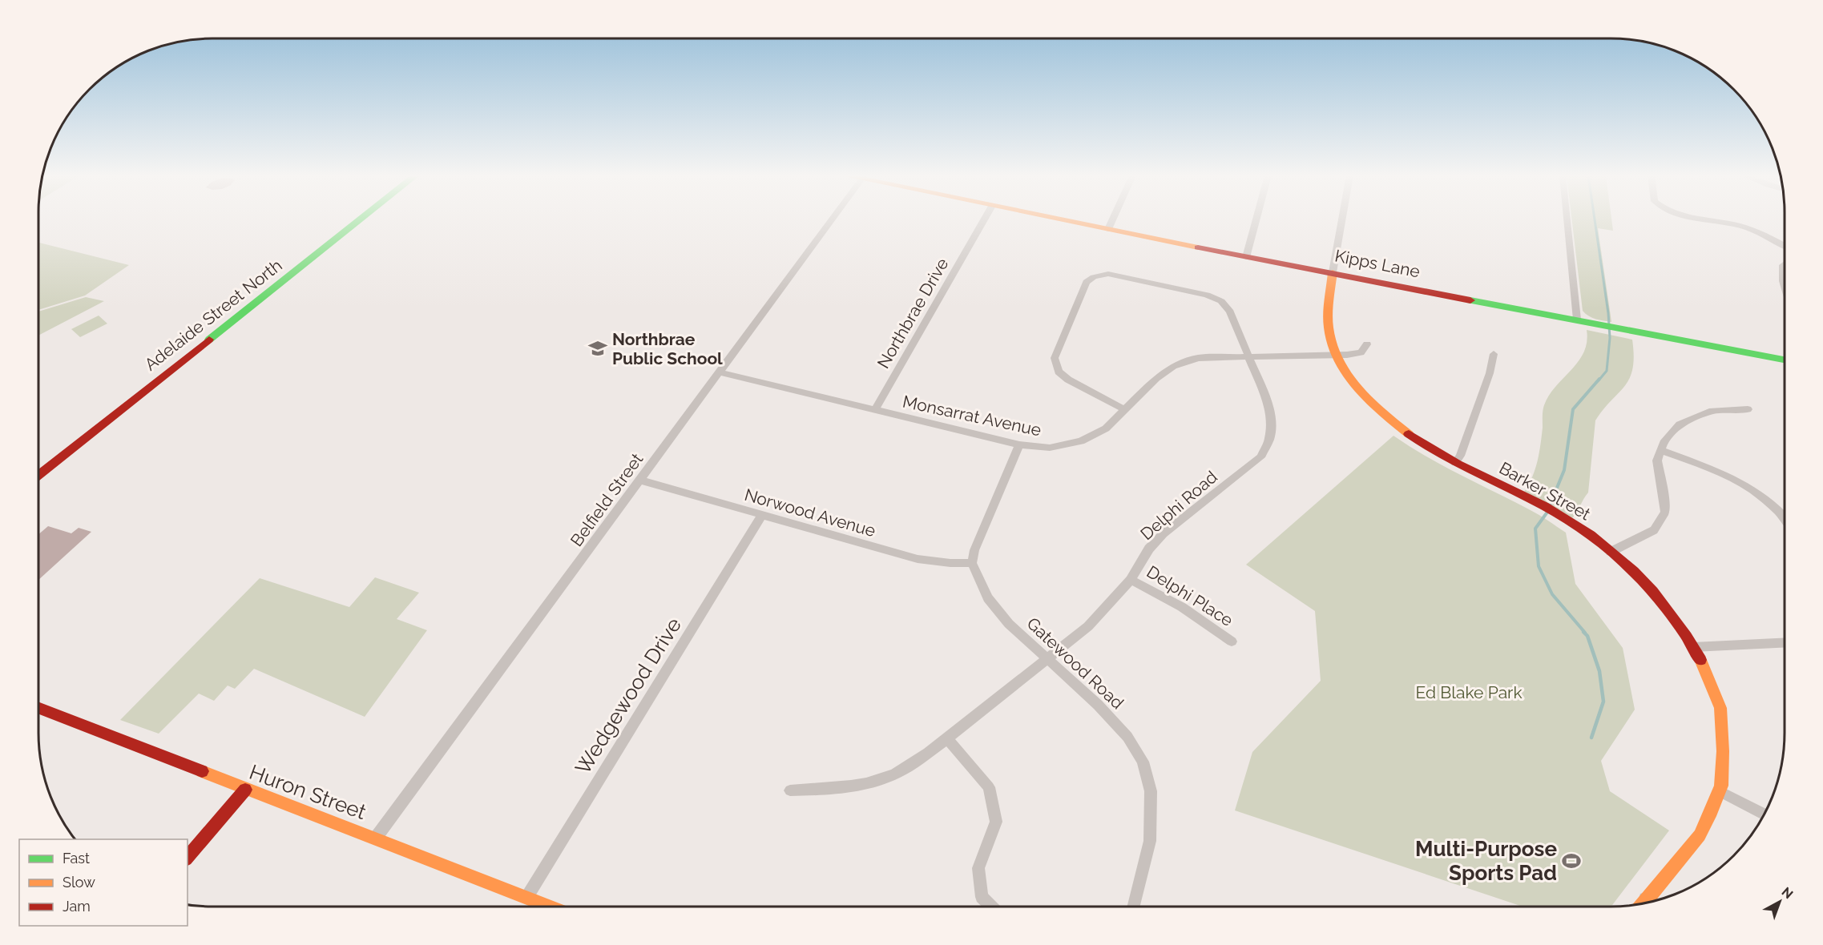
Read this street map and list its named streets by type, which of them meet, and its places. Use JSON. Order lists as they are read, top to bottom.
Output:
{
  "streets": {
    "street": [
      "Kipps Lane",
      "Northbrae Drive",
      "Adelaide Street North",
      "Monsarrat Avenue",
      "Barker Street",
      "Belfield Street",
      "Delphi Road",
      "Norwood Avenue",
      "Delphi Place",
      "Gatewood Road",
      "Wedgewood Drive",
      "Huron Street"
    ]
  },
  "crossings": [
    ["Kipps Lane", "Barker Street"],
    ["Northbrae Drive", "Monsarrat Avenue"],
    ["Monsarrat Avenue", "Barker Street"],
    ["Monsarrat Avenue", "Belfield Street"],
    ["Monsarrat Avenue", "Delphi Road"],
    ["Belfield Street", "Norwood Avenue"],
    ["Belfield Street", "Huron Street"],
    ["Delphi Road", "Delphi Place"],
    ["Delphi Road", "Gatewood Road"],
    ["Norwood Avenue", "Gatewood Road"],
    ["Norwood Avenue", "Wedgewood Drive"],
    ["Wedgewood Drive", "Huron Street"]
  ],
  "parks": ["Ed Blake Park"],
  "places": {
    "school or university": ["Northbrae Public School"],
    "sports": ["Multi-Purpose Sports Pad"]
  },
  "legend": ["Fast", "Slow", "Jam"],
  "north": "top right"
}
